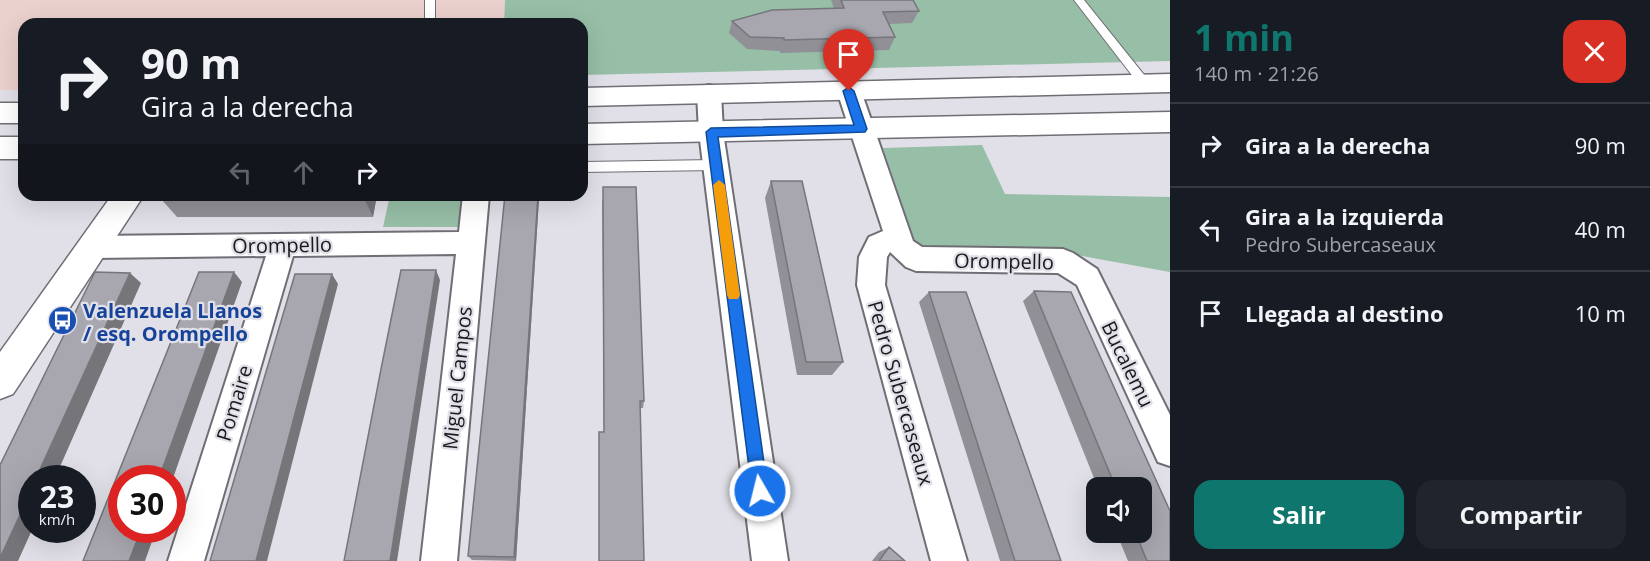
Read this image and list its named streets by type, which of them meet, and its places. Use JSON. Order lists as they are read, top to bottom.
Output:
{
  "streets": {
    "street": [
      "Orompello",
      "Bucalemu",
      "Miguel Campos",
      "Pedro Subercaseaux",
      "Pomaire"
    ]
  },
  "crossings": [
    ["Orompello", "Bucalemu"],
    ["Orompello", "Miguel Campos"],
    ["Orompello", "Pedro Subercaseaux"],
    ["Orompello", "Pomaire"]
  ],
  "places": {
    "bus stop": ["Valenzuela Llanos / esq. Orompello"]
  },
  "page": {
    "heading": ["1 min", "140 m · 21:26"],
    "turn": ["90 m", "Gira a la derecha"],
    "list": [
      {
        "name": "Gira a la derecha",
        "value": "90 m"
      },
      {
        "name": "Gira a la izquierda",
        "note": "Pedro Subercaseaux",
        "value": "40 m"
      },
      {
        "name": "Llegada al destino",
        "value": "10 m"
      }
    ],
    "speed": "23 km/h",
    "limit": "30",
    "buttons": ["Salir", "Compartir"]
  }
}
